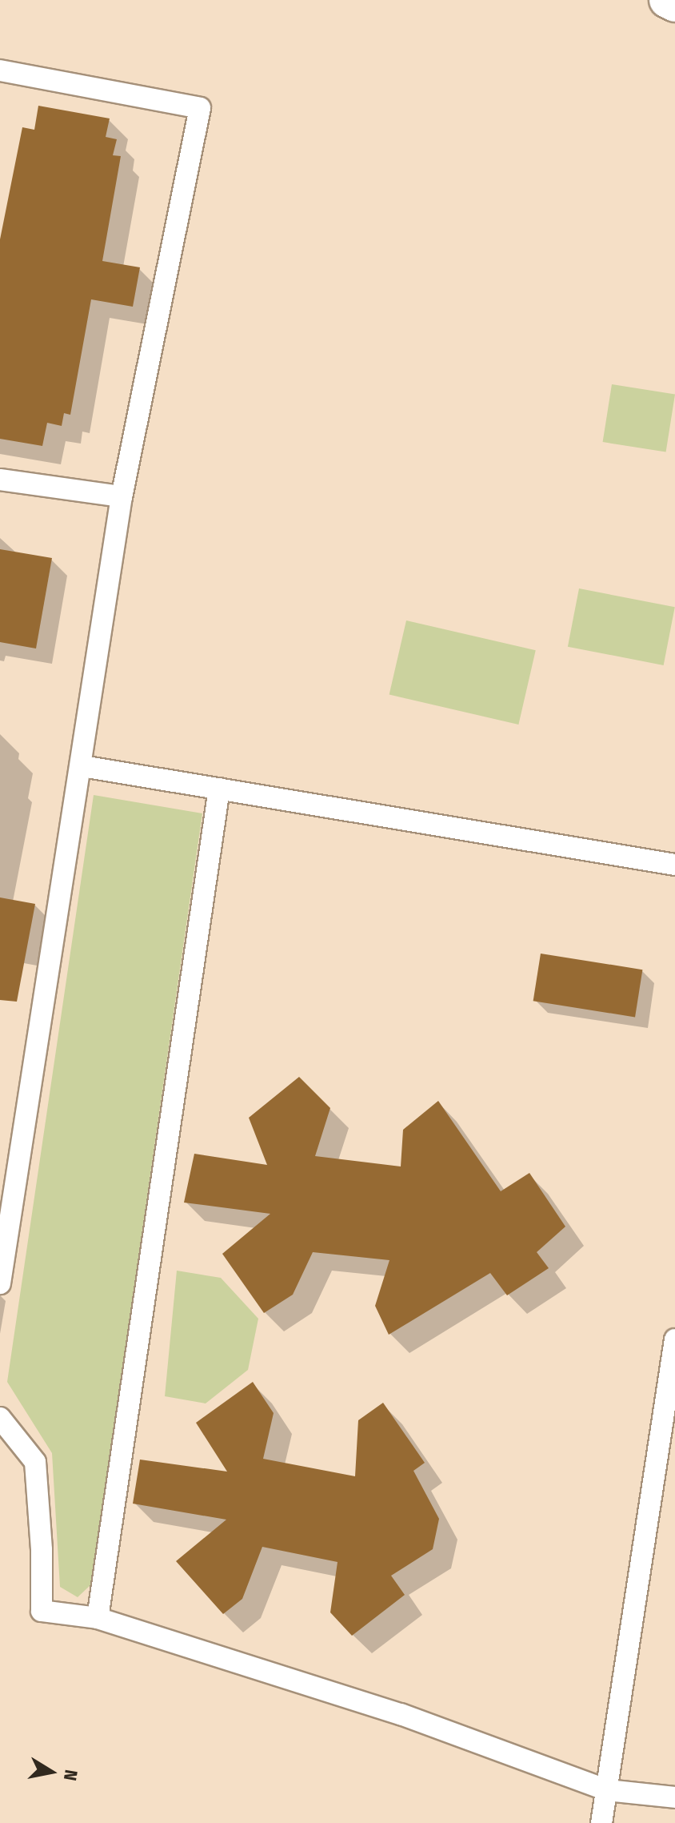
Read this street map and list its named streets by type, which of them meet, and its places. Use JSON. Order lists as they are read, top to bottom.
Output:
{
  "north": "right"
}
